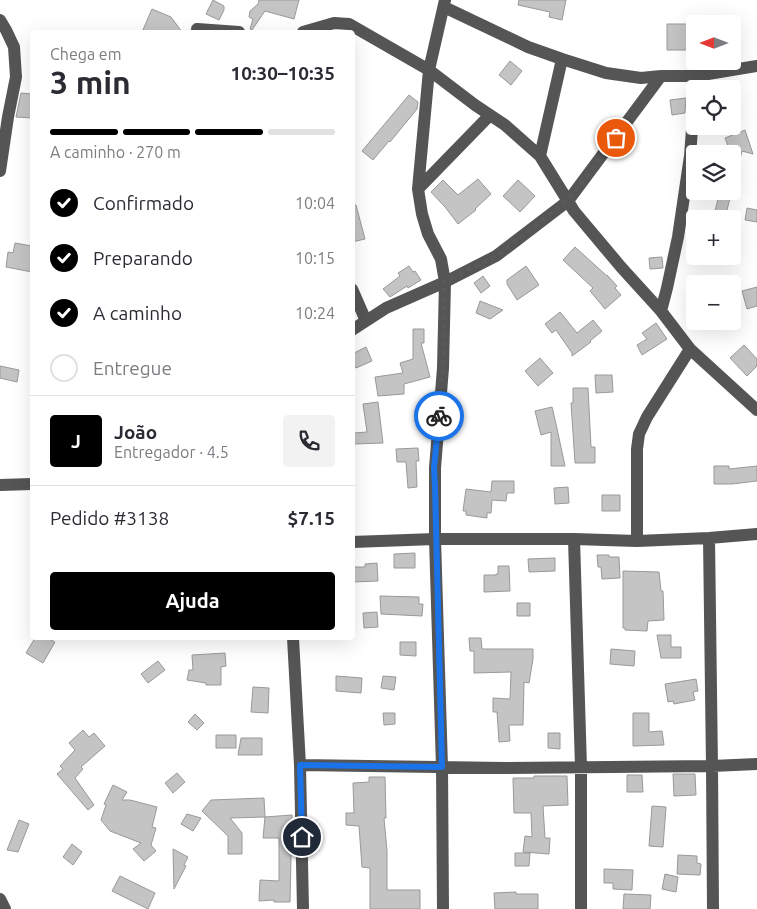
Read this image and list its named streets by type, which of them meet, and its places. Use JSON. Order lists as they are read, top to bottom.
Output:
{
  "north": "left",
  "page": {
    "map_buttons": ["+", "−"],
    "heading": ["3 min", "Chega em", "10:30–10:35"],
    "panel": [
      "João",
      "Entregador · 4.5",
      "Pedido #3138",
      "$7.15"
    ],
    "bar": "A caminho · 270 m",
    "list": [
      ["Confirmado", "10:04"],
      ["Preparando", "10:15"],
      ["A caminho", "10:24"],
      "Entregue"
    ],
    "round": "J",
    "buttons": "Ajuda"
  }
}
